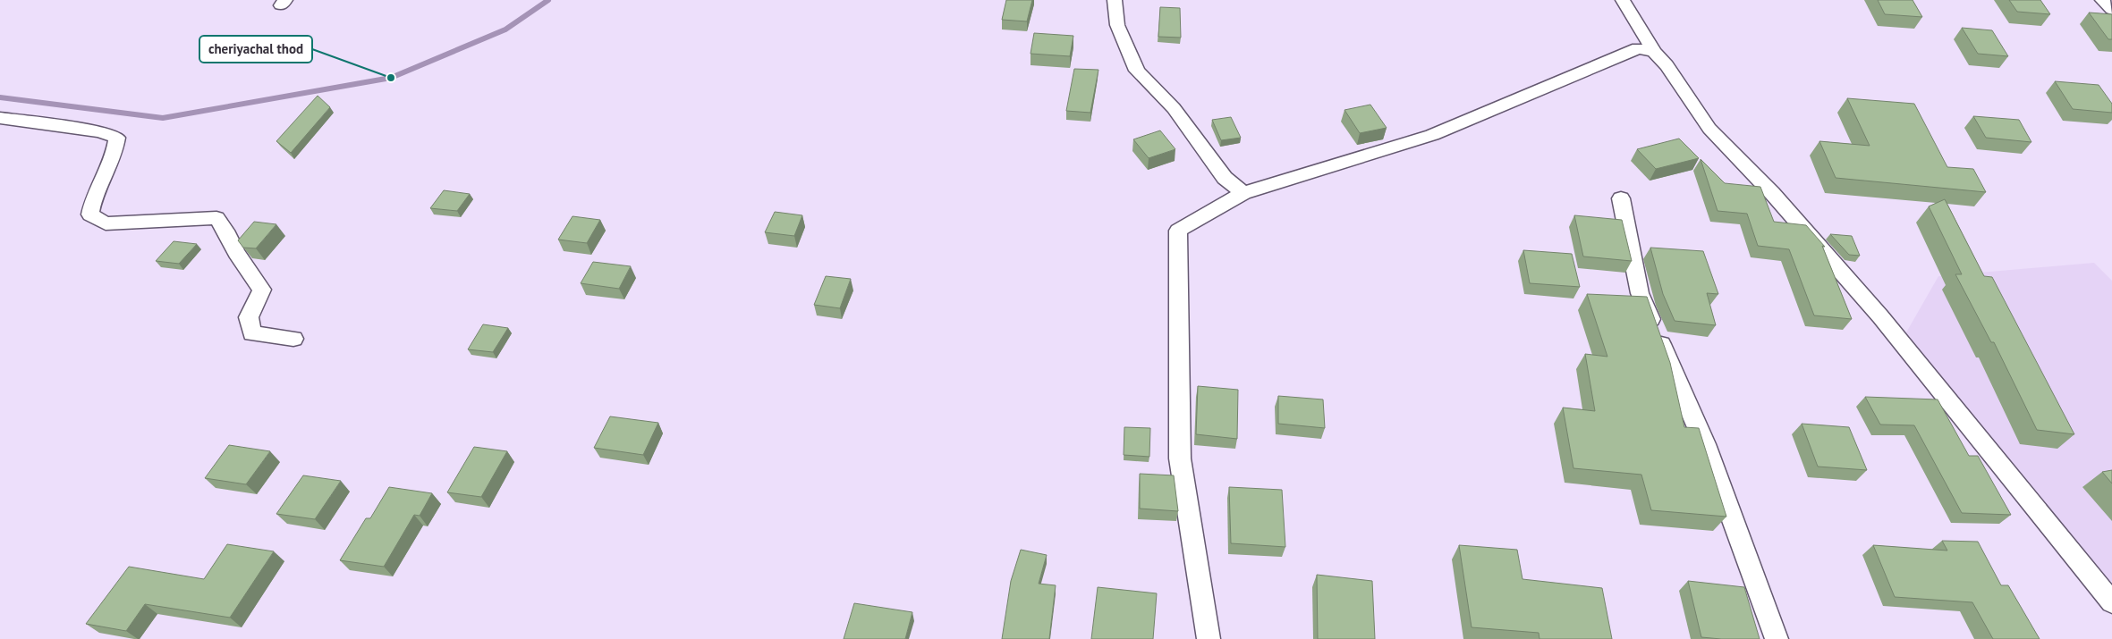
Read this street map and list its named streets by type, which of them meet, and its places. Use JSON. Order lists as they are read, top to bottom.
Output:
{
  "places": ["cheriyachal thod"]
}
